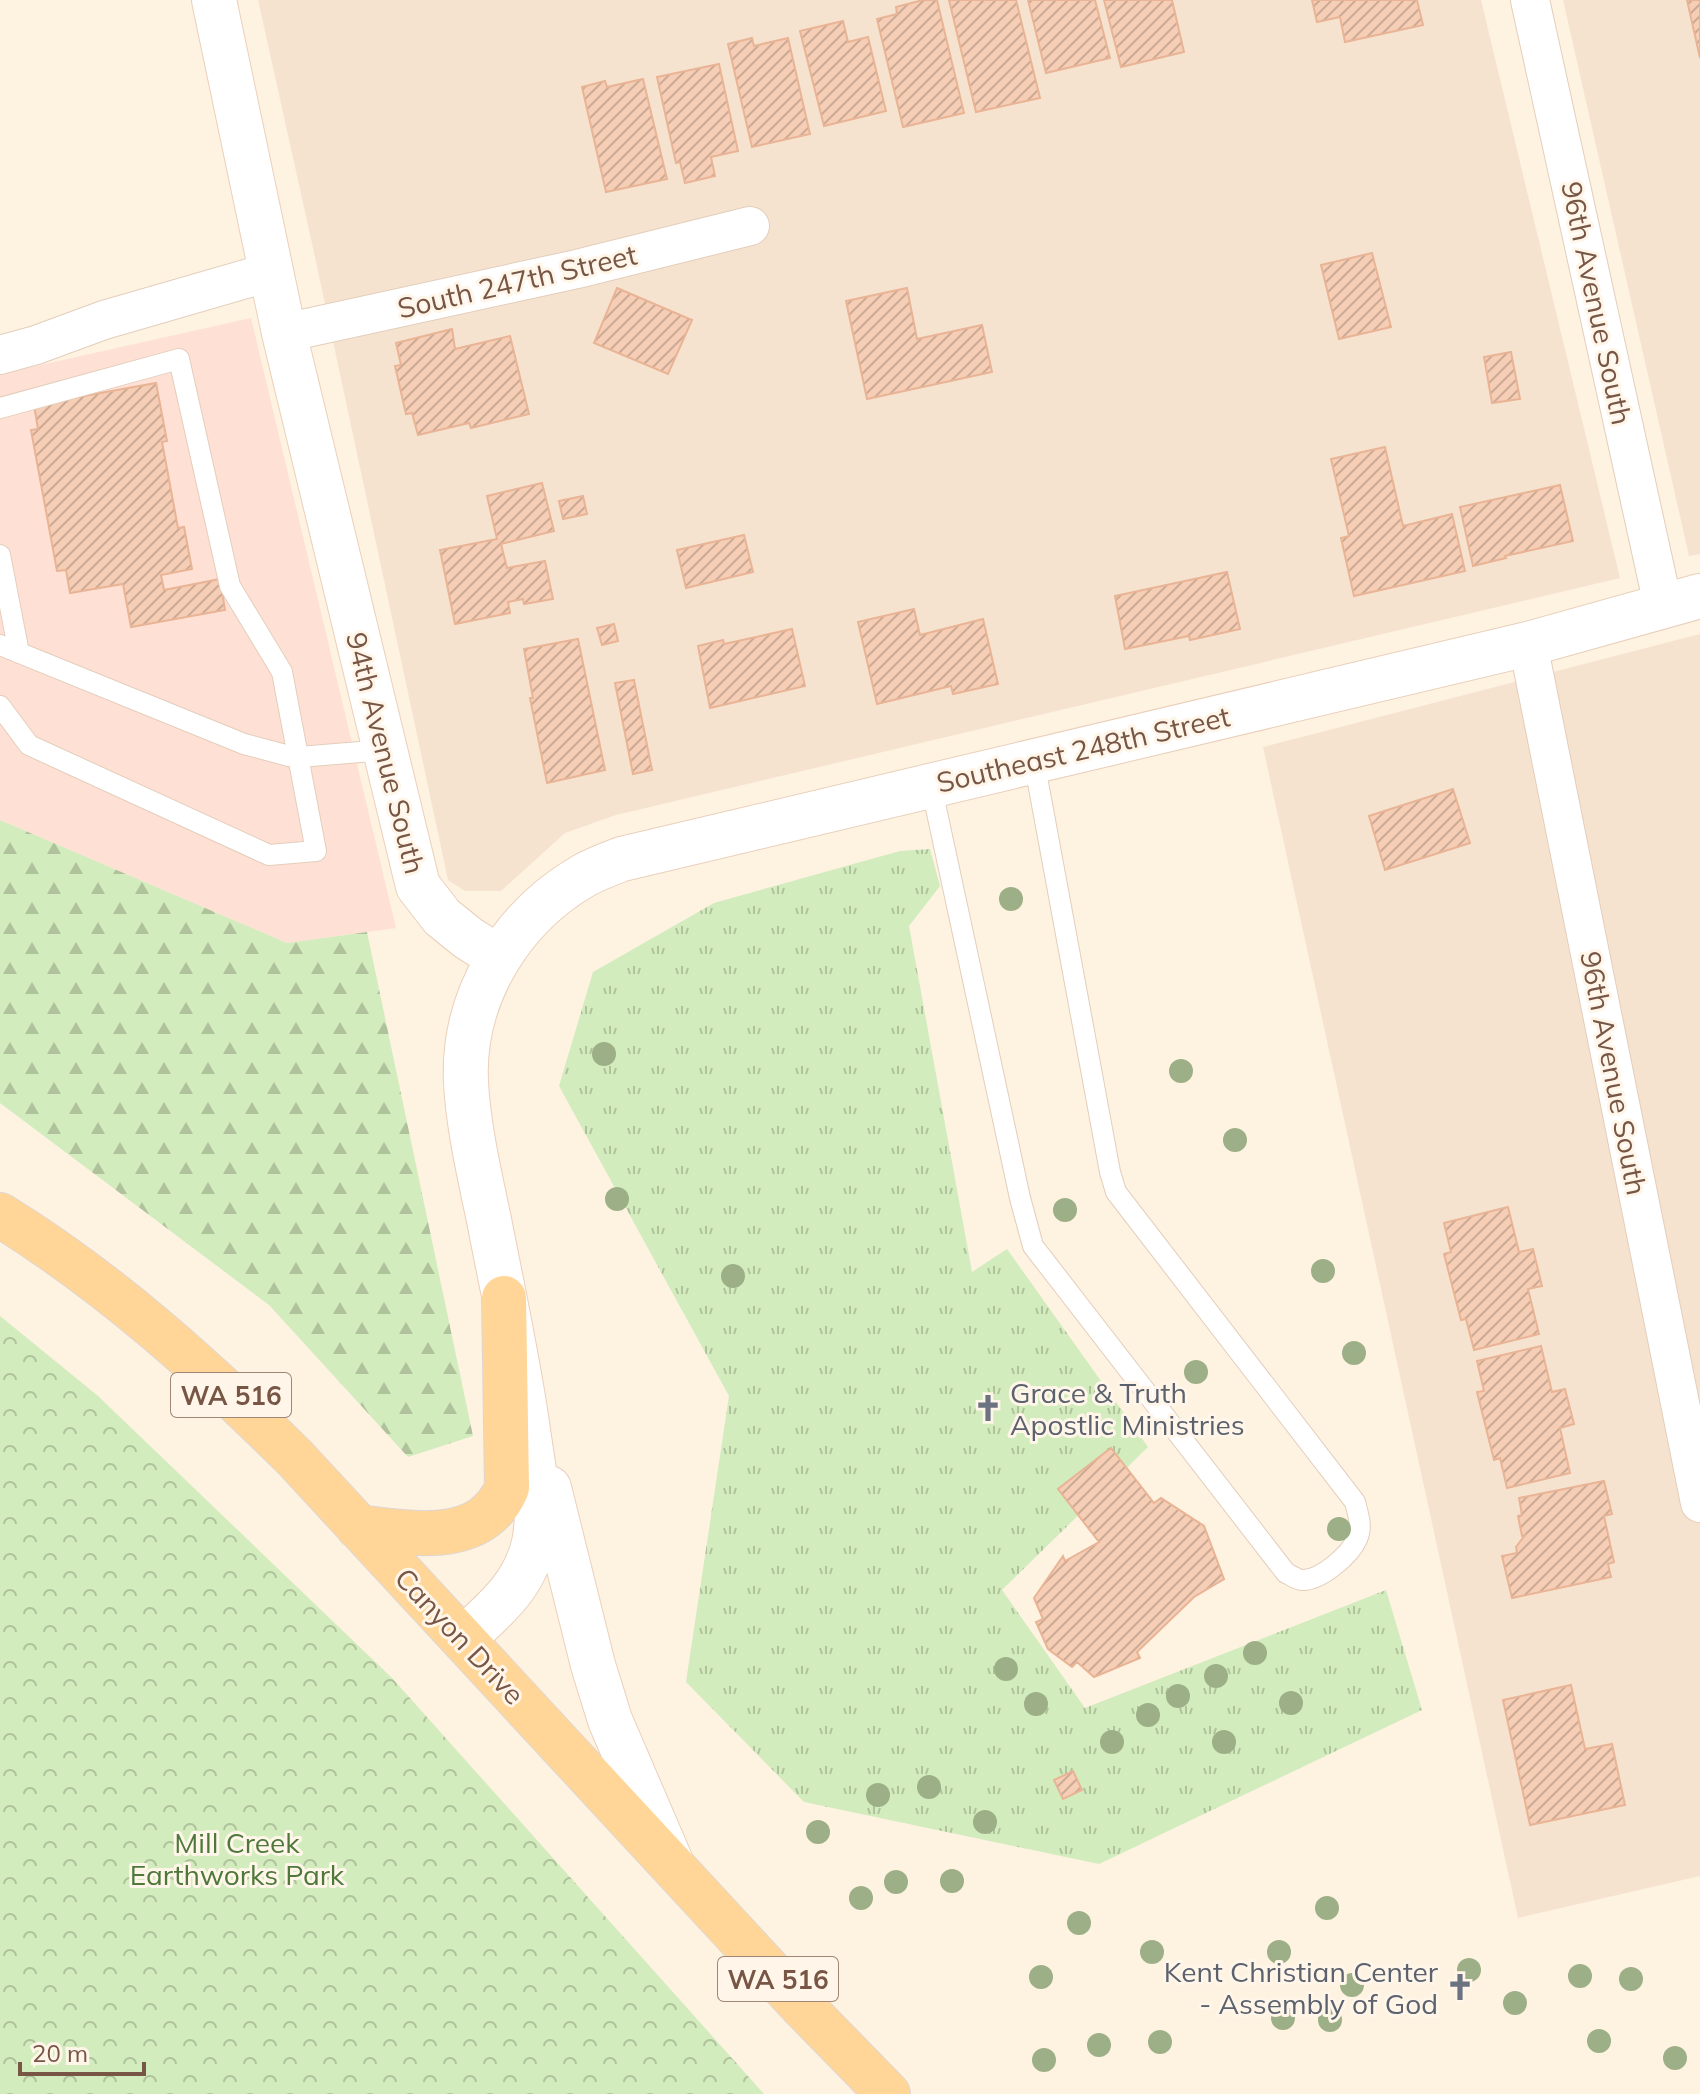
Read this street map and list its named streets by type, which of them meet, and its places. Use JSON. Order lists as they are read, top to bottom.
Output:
{
  "streets": {
    "main road": ["WA 516", "Canyon Drive"],
    "street": [
      "South 247th Street",
      "96th Avenue South",
      "Southeast 248th Street",
      "94th Avenue South"
    ]
  },
  "crossings": [
    ["South 247th Street", "94th Avenue South"],
    ["96th Avenue South", "Southeast 248th Street"],
    ["Southeast 248th Street", "94th Avenue South"]
  ],
  "parks": ["Mill Creek Earthworks Park"],
  "places": {
    "church": ["Grace & Truth Apostlic Ministries", "Kent Christian Center - Assembly of God"]
  },
  "scale_bar": "20 m"
}
